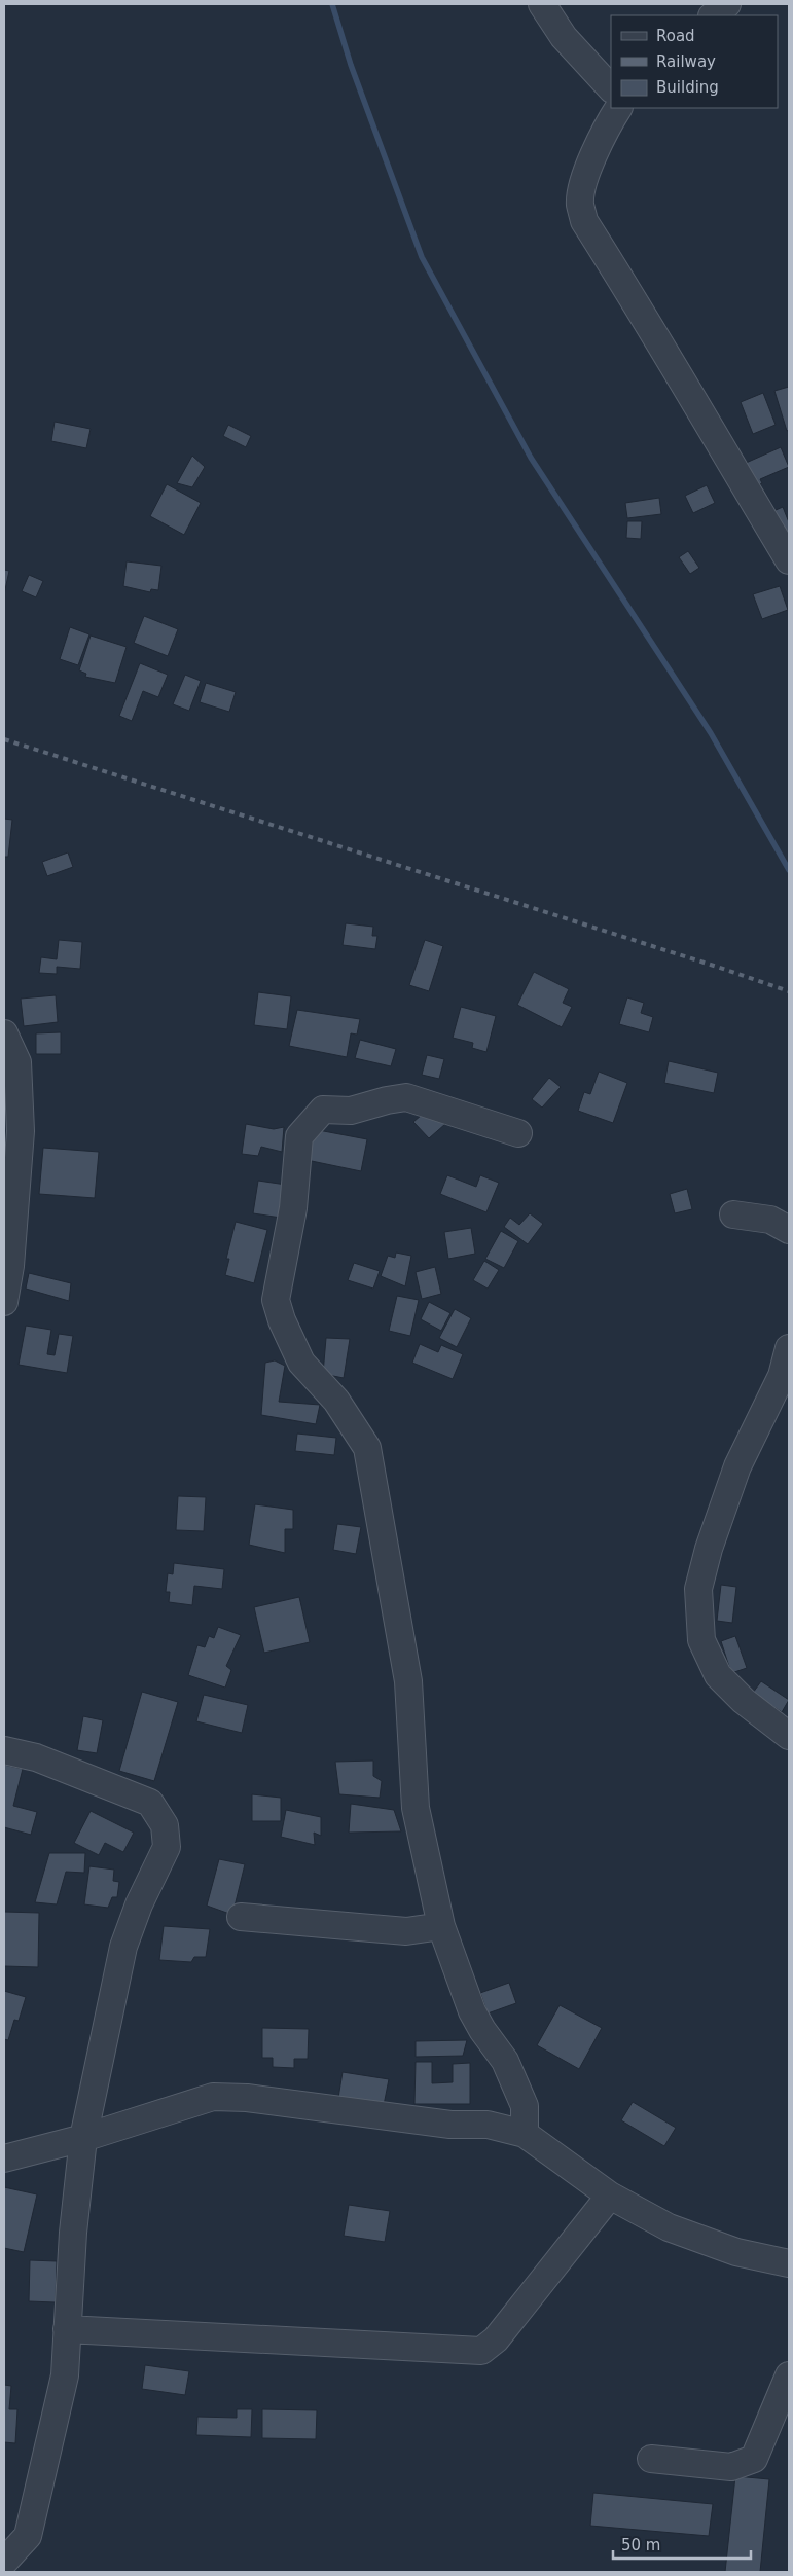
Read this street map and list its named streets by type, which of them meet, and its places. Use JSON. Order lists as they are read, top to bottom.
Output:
{
  "legend": ["Road", "Railway", "Building"],
  "scale_bar": "50 m"
}
